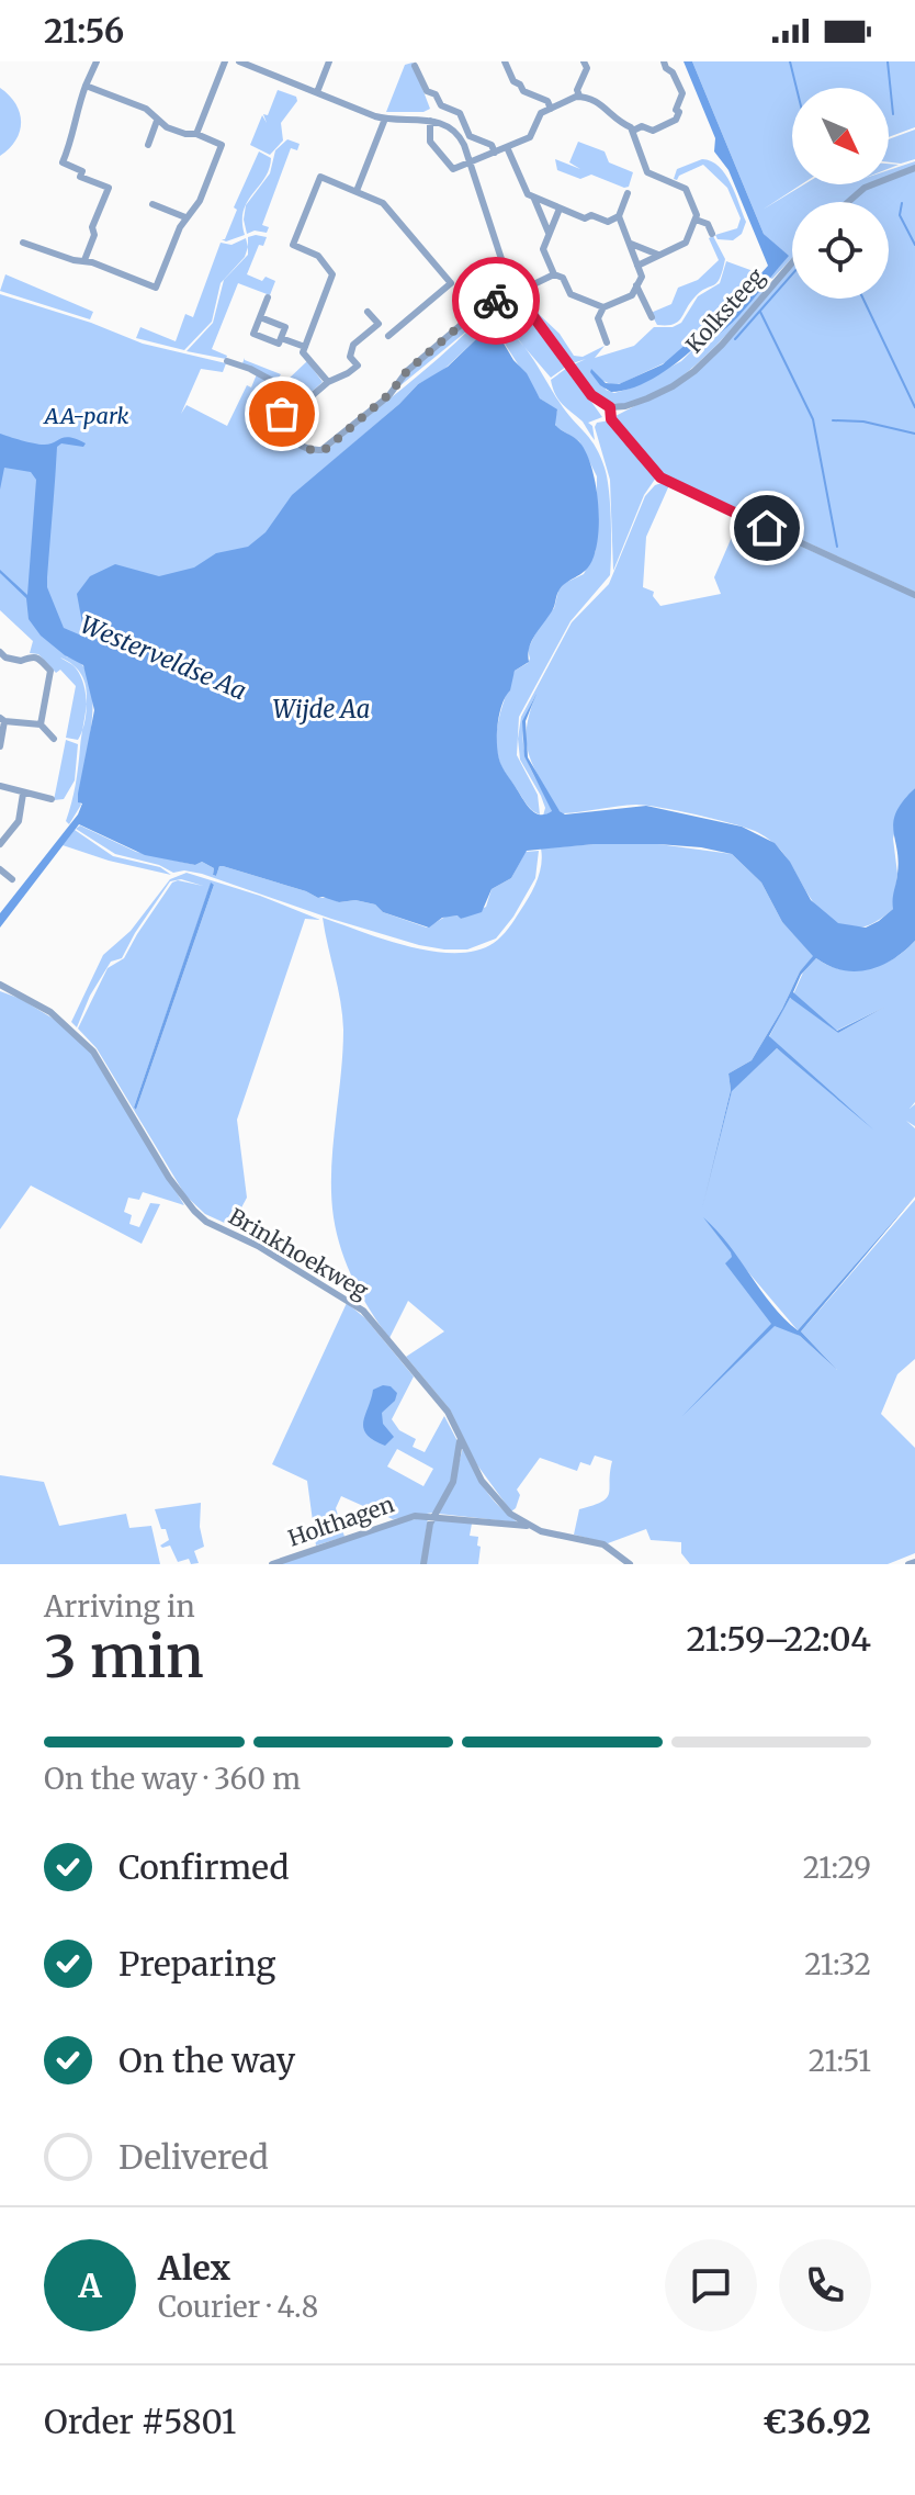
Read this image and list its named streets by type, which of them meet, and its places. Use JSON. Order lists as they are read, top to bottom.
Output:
{
  "streets": {
    "street": ["Kolksteeg", "Brinkhoekweg", "Holthagen"]
  },
  "crossings": [
    ["Brinkhoekweg", "Holthagen"]
  ],
  "water": ["Westerveldse Aa", "Wijde Aa"],
  "parks": ["AA-park"],
  "north": "bottom right",
  "page": {
    "status": "21:56",
    "heading": ["3 min", "Arriving in", "21:59–22:04"],
    "panel": [
      "Alex",
      "Courier · 4.8",
      "Order #5801",
      "€36.92"
    ],
    "bar": "On the way · 360 m",
    "list": [
      ["Confirmed", "21:29"],
      ["Preparing", "21:32"],
      ["On the way", "21:51"],
      "Delivered"
    ],
    "round": "A"
  }
}
